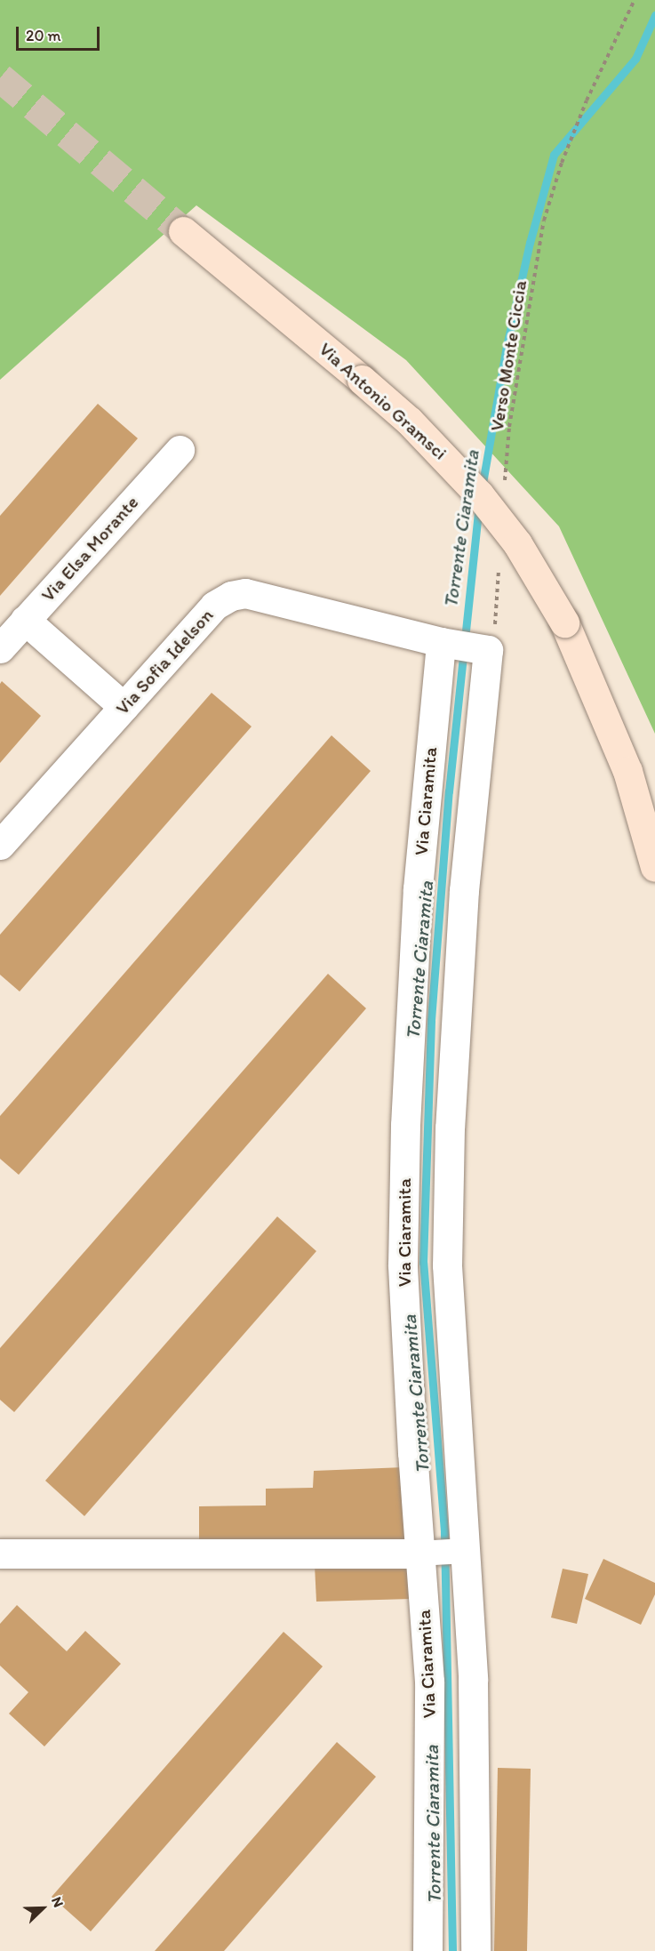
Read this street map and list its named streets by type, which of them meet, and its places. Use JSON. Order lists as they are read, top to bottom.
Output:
{
  "streets": {
    "main road": ["Via Antonio Gramsci"],
    "street": ["Via Elsa Morante", "Via Sofia Idelson", "Via Ciaramita"],
    "path": ["Verso Monte Ciccia"]
  },
  "crossings": [
    ["Via Sofia Idelson", "Via Ciaramita"]
  ],
  "water": ["Torrente Ciaramita"],
  "scale_bar": "20 m",
  "north": "top right"
}
